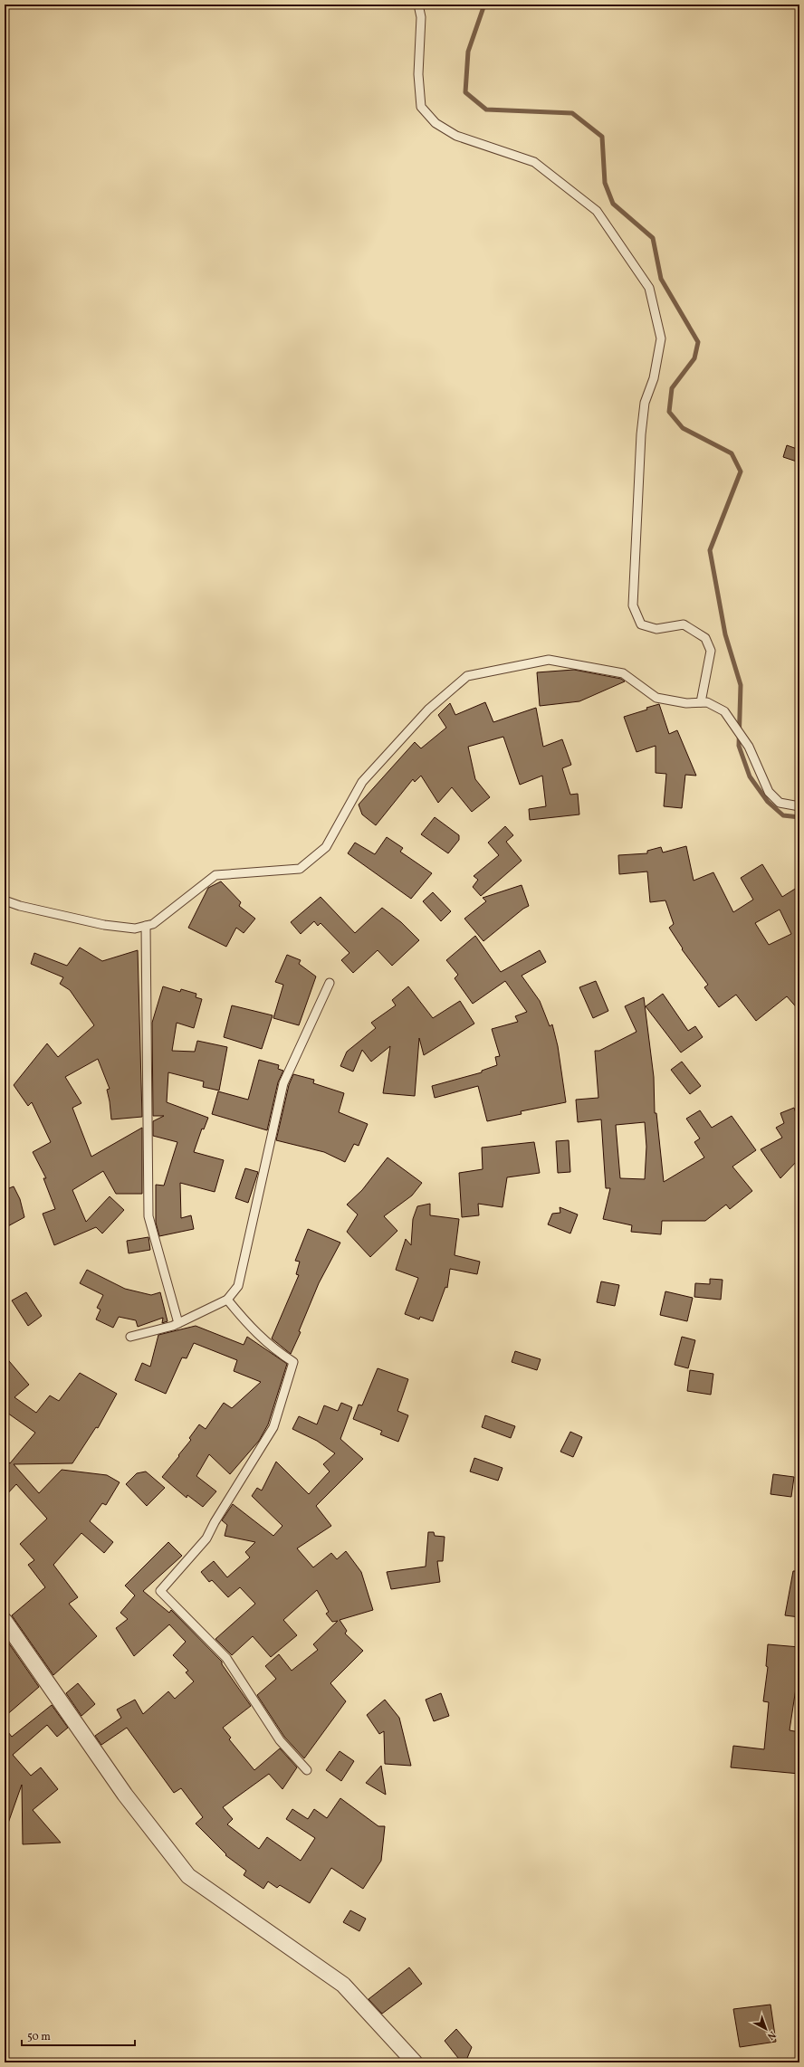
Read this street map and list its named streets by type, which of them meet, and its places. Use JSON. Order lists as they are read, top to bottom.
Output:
{
  "scale_bar": "50 m",
  "north": "bottom right"
}
